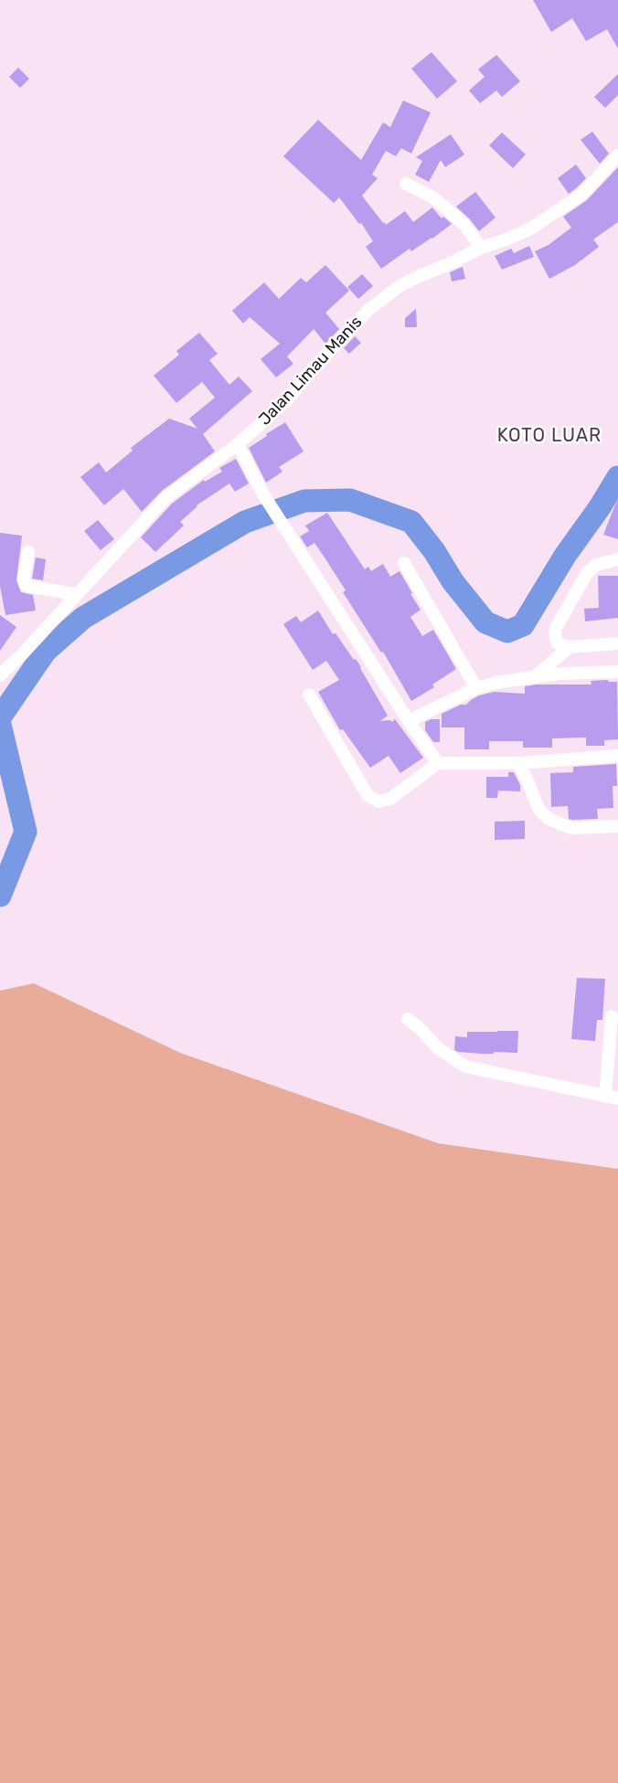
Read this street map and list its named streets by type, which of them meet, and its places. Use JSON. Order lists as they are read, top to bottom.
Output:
{
  "streets": {
    "street": ["Jalan Limau Manis"]
  },
  "districts": ["KOTO LUAR"]
}
